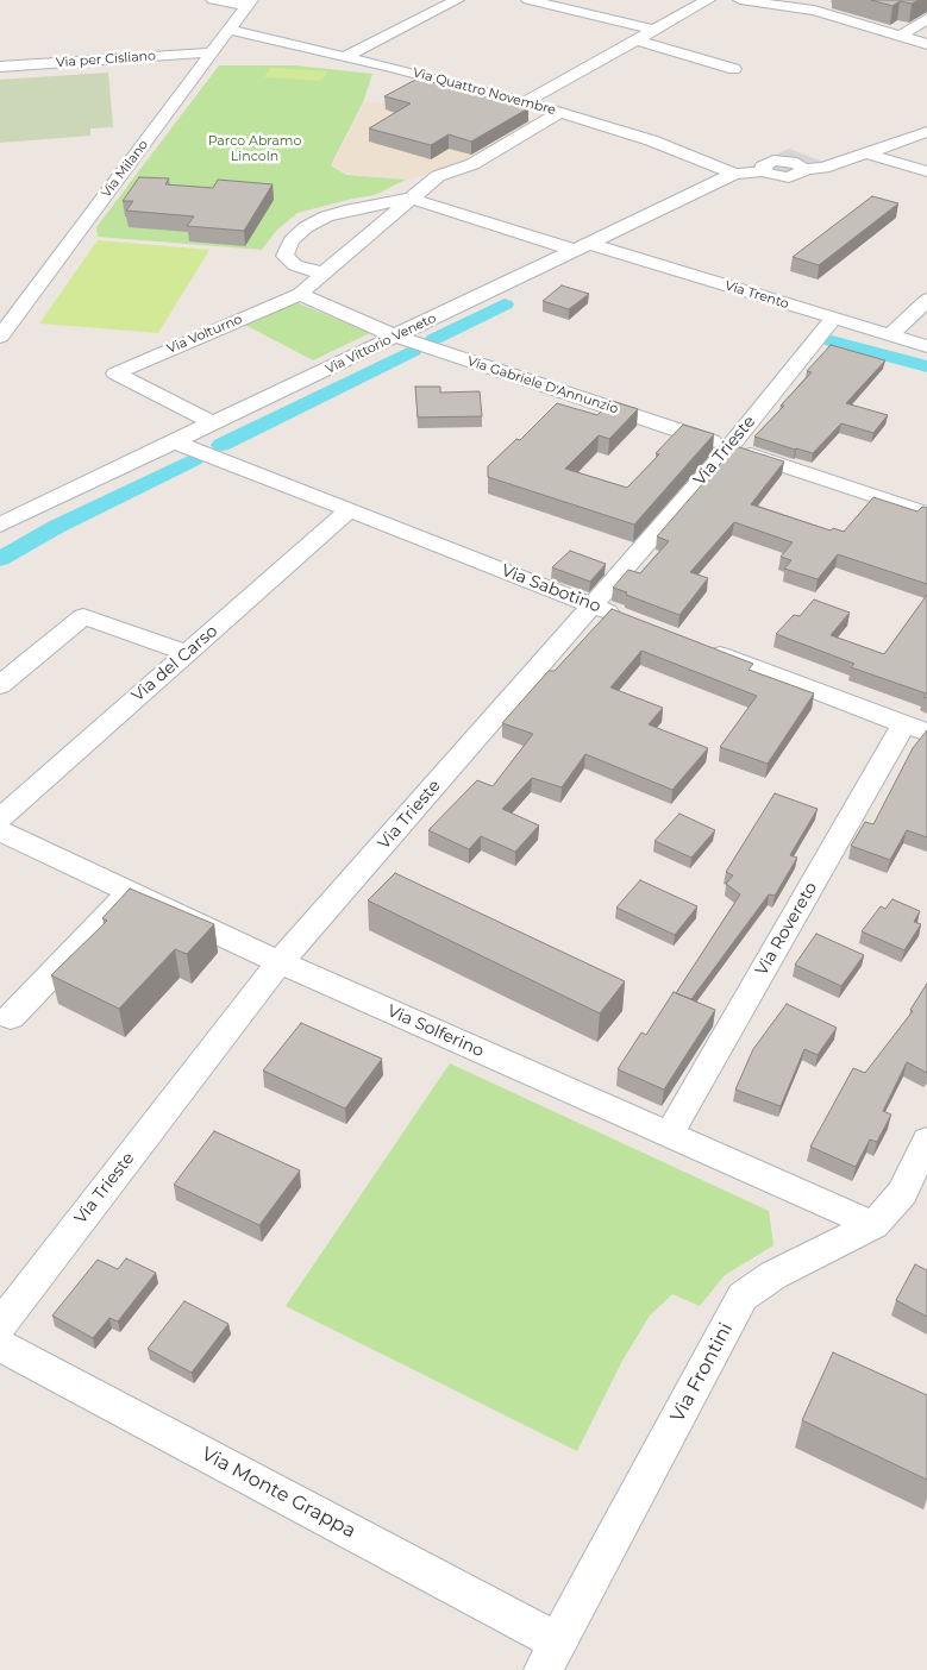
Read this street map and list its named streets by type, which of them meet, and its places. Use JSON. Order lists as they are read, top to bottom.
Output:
{
  "streets": {
    "street": [
      "Via per Cisliano",
      "Via Quattro Novembre",
      "Via Milano",
      "Via Trento",
      "Via Volturno",
      "Via Vittorio Veneto",
      "Via Gabriele D'Annunzio",
      "Via Trieste",
      "Via Sabotino",
      "Via del Carso",
      "Via Rovereto",
      "Via Solferino",
      "Via Frontini",
      "Via Monte Grappa"
    ]
  },
  "crossings": [
    ["Via per Cisliano", "Via Milano"],
    ["Via Quattro Novembre", "Via Milano"],
    ["Via Quattro Novembre", "Via Vittorio Veneto"],
    ["Via Trento", "Via Vittorio Veneto"],
    ["Via Trento", "Via Trieste"],
    ["Via Volturno", "Via Vittorio Veneto"],
    ["Via Vittorio Veneto", "Via Gabriele D'Annunzio"],
    ["Via Vittorio Veneto", "Via Sabotino"],
    ["Via Gabriele D'Annunzio", "Via Trieste"],
    ["Via Trieste", "Via Sabotino"],
    ["Via Trieste", "Via Solferino"],
    ["Via Sabotino", "Via del Carso"],
    ["Via Rovereto", "Via Solferino"],
    ["Via Solferino", "Via Frontini"],
    ["Via Frontini", "Via Monte Grappa"]
  ],
  "parks": ["Parco Abramo Lincoln"]
}
